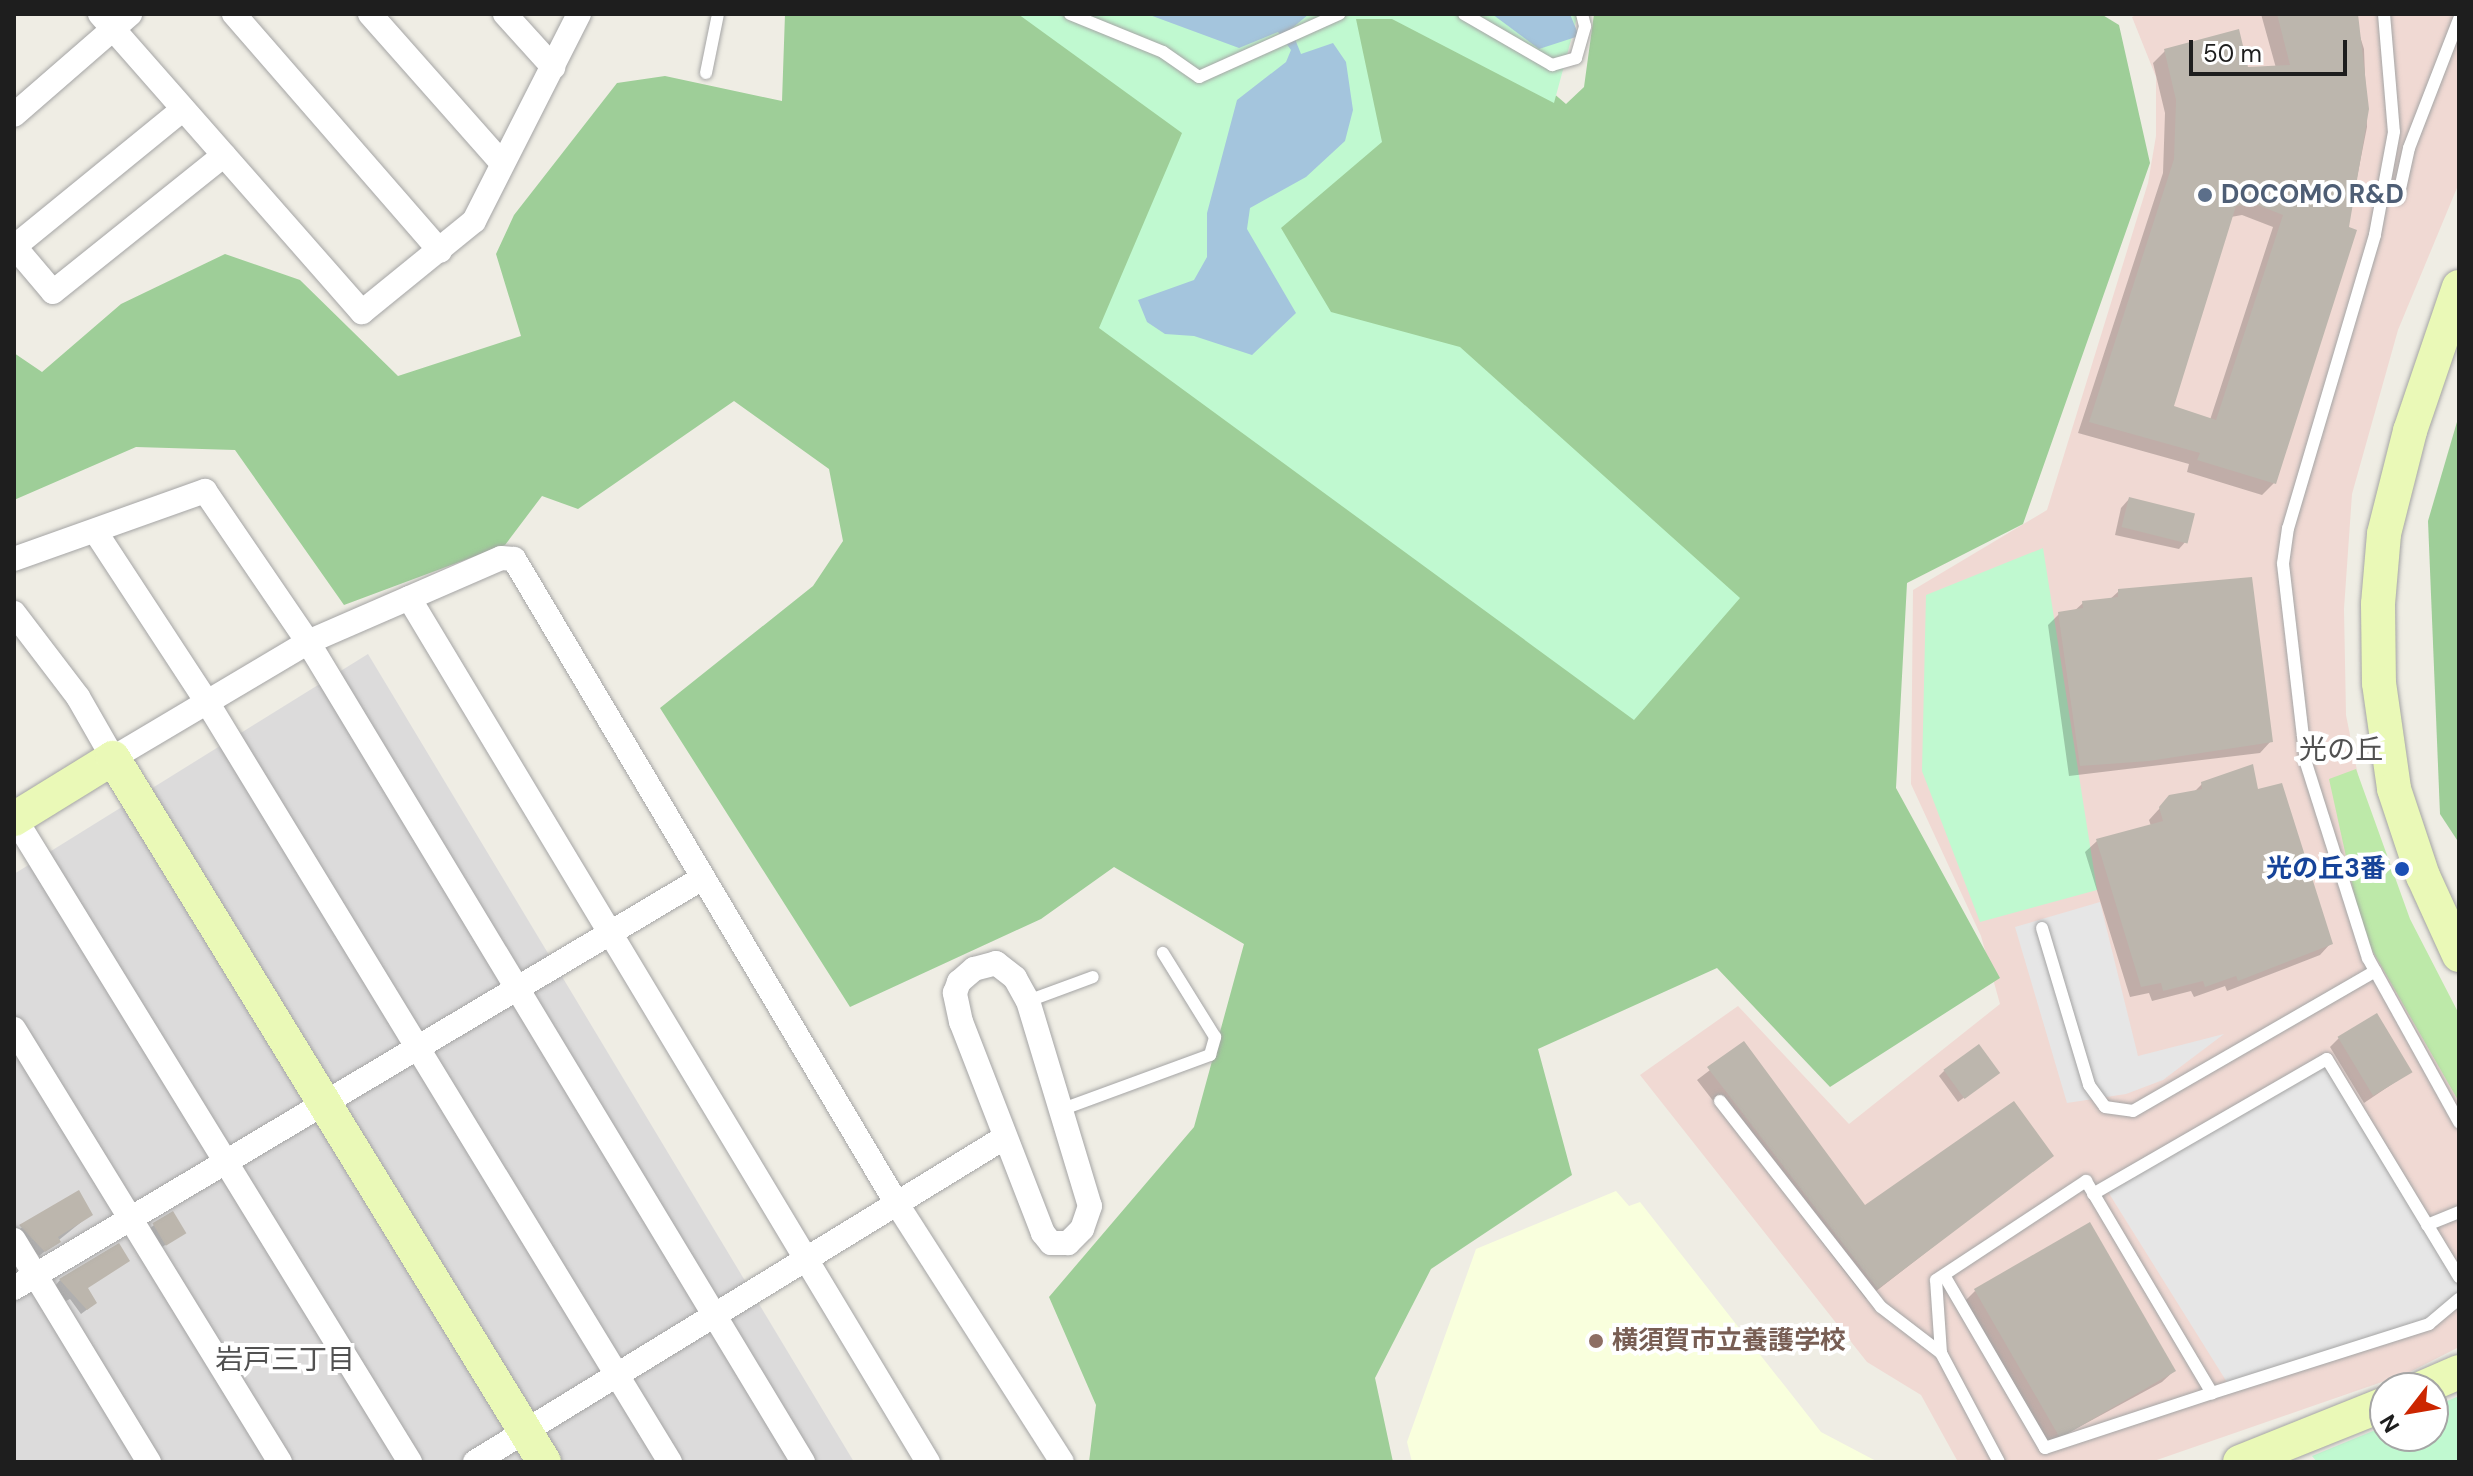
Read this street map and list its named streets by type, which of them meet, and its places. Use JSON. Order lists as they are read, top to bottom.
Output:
{
  "districts": ["光の丘", "岩戸三丁目"],
  "places": ["DOCOMO R&D", "光の丘3番", "横須賀市立養護学校"],
  "scale_bar": "50 m",
  "north": "bottom left"
}
